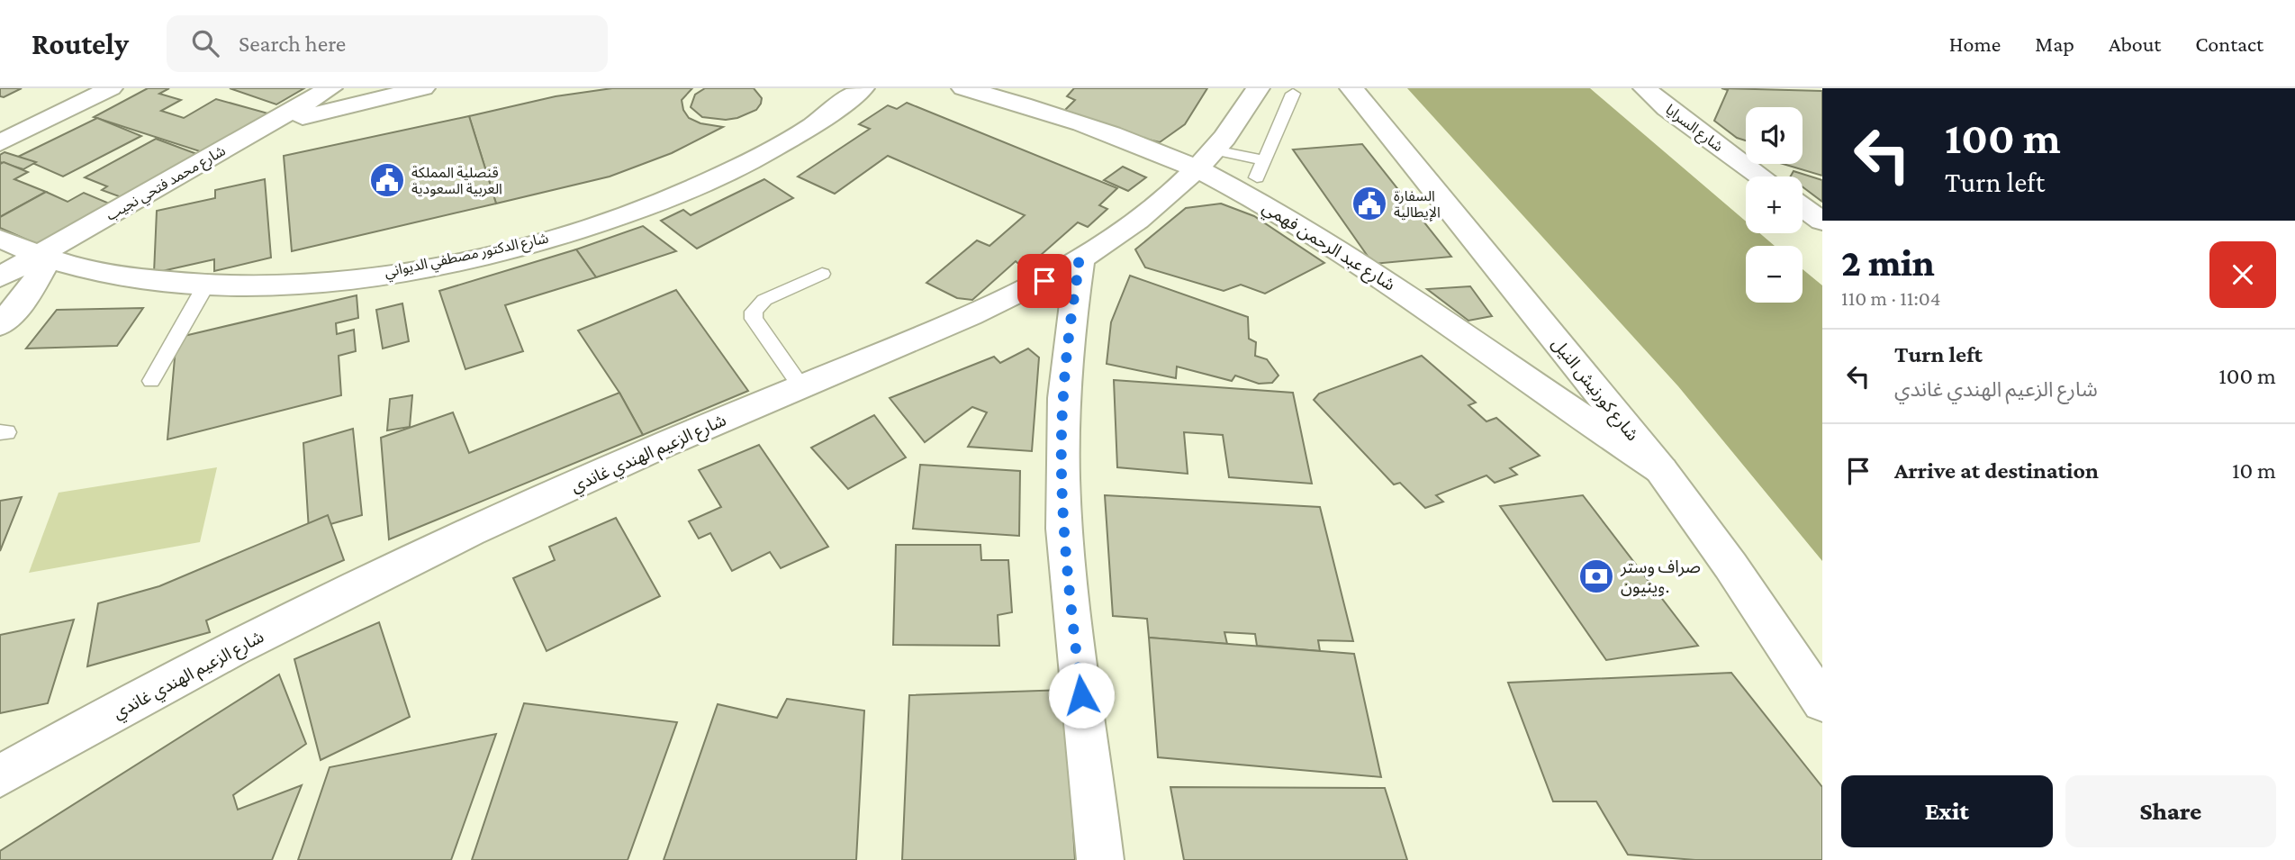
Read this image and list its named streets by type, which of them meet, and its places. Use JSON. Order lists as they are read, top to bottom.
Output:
{
  "streets": {
    "main road": [
      "شارع السرايا",
      "شارع محمد فتحي نجيب",
      "شارع عبد الرحمن فهمي",
      "شارع الدكتور مصطفي الديواني",
      "شارع كورنيش النيل",
      "شارع الزعيم الهندي غاندي"
    ]
  },
  "crossings": [
    ["شارع محمد فتحي نجيب", "شارع الدكتور مصطفي الديواني"],
    ["شارع عبد الرحمن فهمي", "شارع كورنيش النيل"],
    ["شارع عبد الرحمن فهمي", "شارع الزعيم الهندي غاندي"]
  ],
  "places": {
    "public building": ["قنصلية المملكة العربية السعودية", "السفارة الإيطالية"],
    "bank": ["صراف وستر وينيون."]
  },
  "page": {
    "header": "Routely",
    "search": "Search here",
    "nav": [
      "Home",
      "Map",
      "About",
      "Contact"
    ],
    "turn": ["100 m", "Turn left"],
    "map_buttons": ["+", "−"],
    "heading": ["2 min", "110 m · 11:04"],
    "list": [
      {
        "name": "Turn left",
        "note": "شارع الزعيم الهندي غاندي",
        "value": "100 m"
      },
      {
        "name": "Arrive at destination",
        "value": "10 m"
      }
    ],
    "buttons": ["Exit", "Share"]
  }
}
